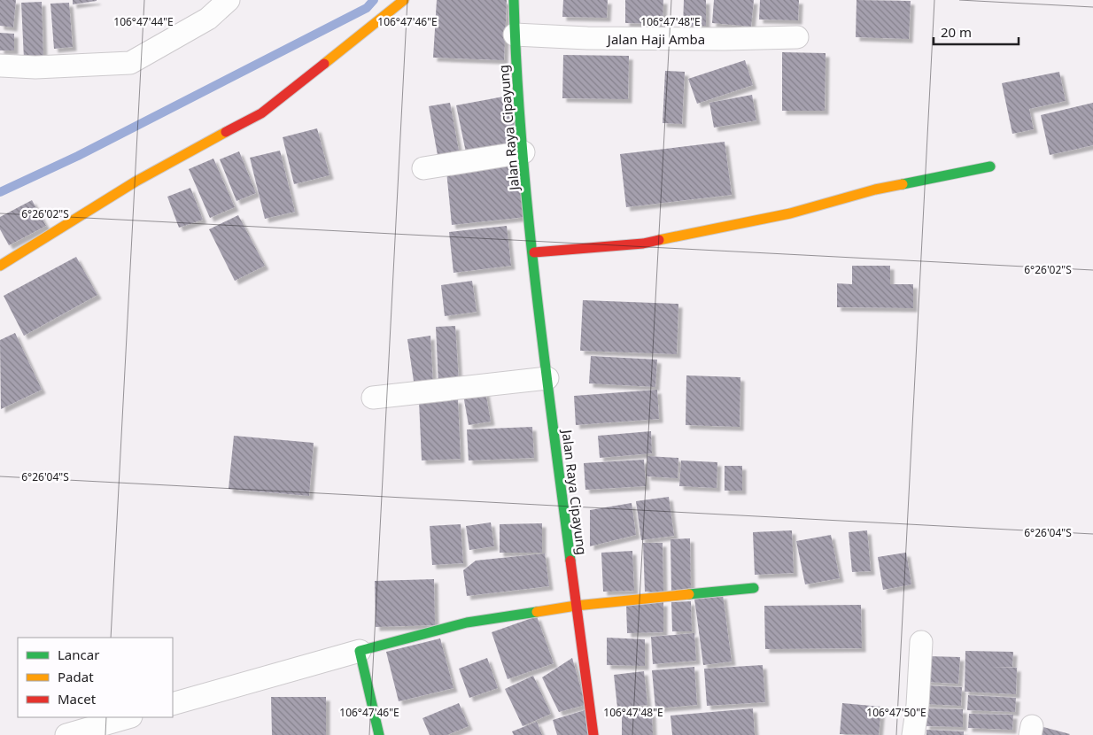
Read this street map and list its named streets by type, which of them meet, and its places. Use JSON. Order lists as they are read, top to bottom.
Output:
{
  "streets": {
    "street": ["Jalan Haji Amba", "Jalan Raya Cipayung"]
  },
  "crossings": [
    ["Jalan Haji Amba", "Jalan Raya Cipayung"]
  ],
  "legend": ["Lancar", "Padat", "Macet"],
  "scale_bar": "20 m",
  "coordinates": [
    "106°47'44\"E",
    "106°47'46\"E",
    "106°47'48\"E",
    "6°26'02\"S",
    "6°26'04\"S",
    "106°47'50\"E"
  ]
}
